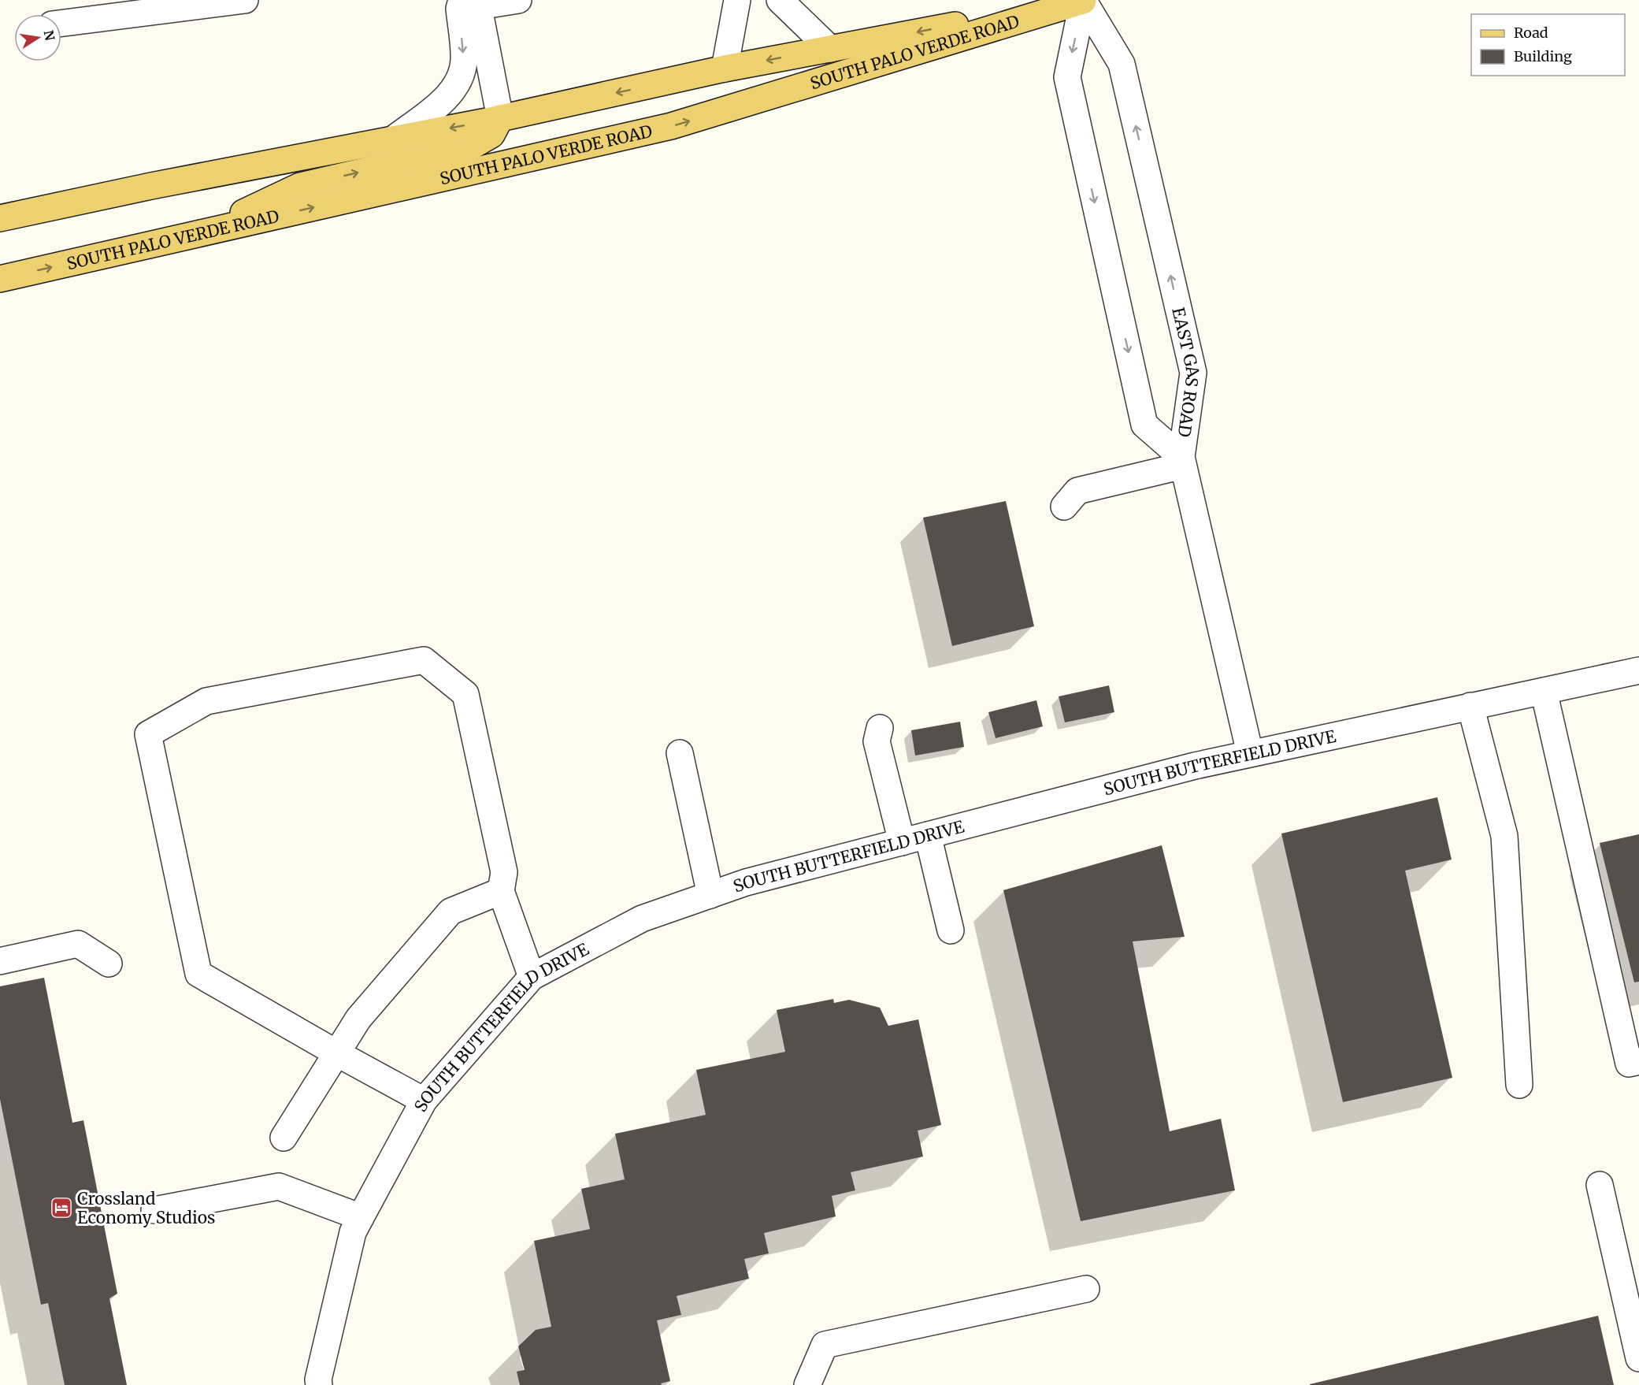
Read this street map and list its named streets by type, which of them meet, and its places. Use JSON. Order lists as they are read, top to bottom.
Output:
{
  "streets": {
    "main road": ["SOUTH PALO VERDE ROAD"],
    "street": ["EAST GAS ROAD", "SOUTH BUTTERFIELD DRIVE"]
  },
  "crossings": [
    ["SOUTH PALO VERDE ROAD", "EAST GAS ROAD"],
    ["EAST GAS ROAD", "SOUTH BUTTERFIELD DRIVE"]
  ],
  "places": {
    "hotel": ["Crossland Economy Studios"]
  },
  "legend": ["Road", "Building"],
  "north": "right"
}
